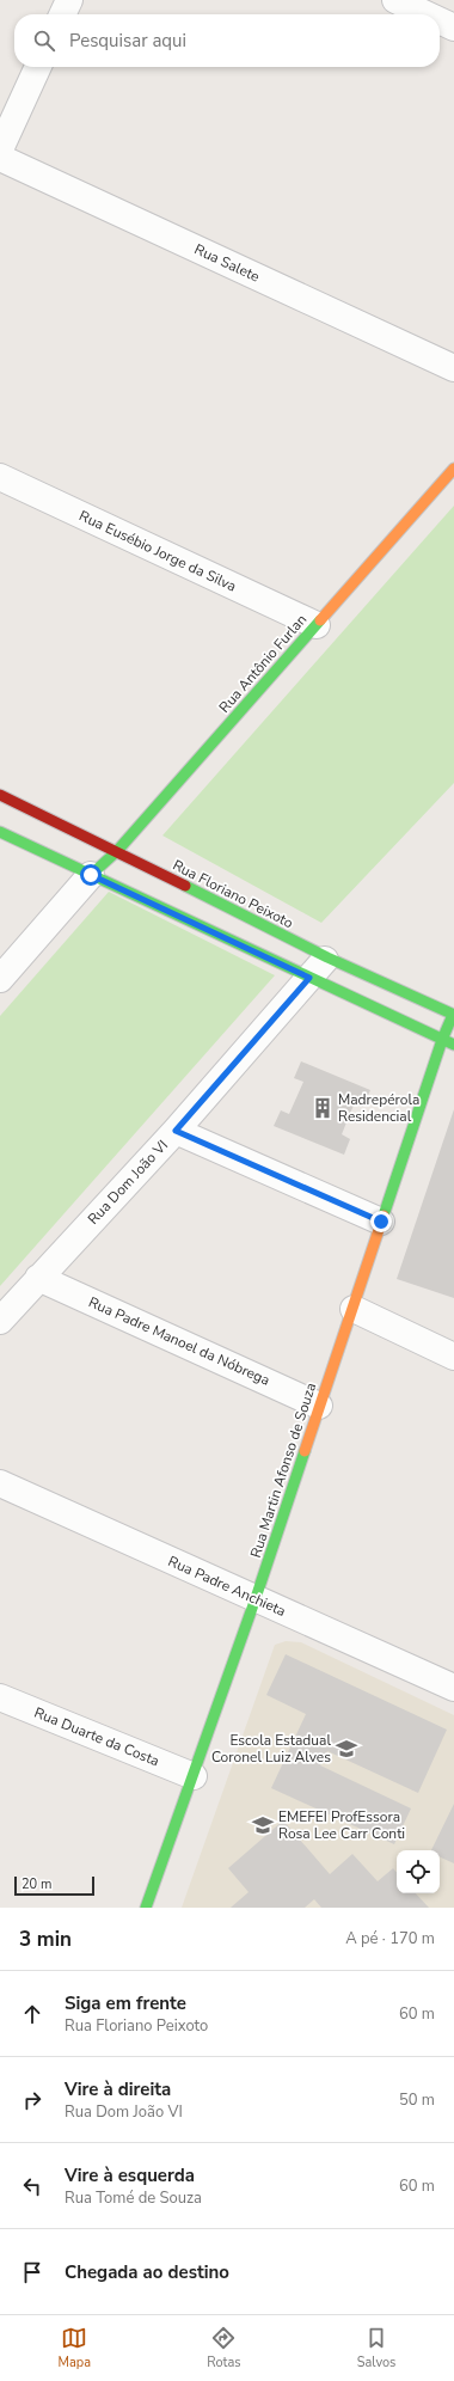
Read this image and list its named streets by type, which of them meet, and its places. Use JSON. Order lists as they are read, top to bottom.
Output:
{
  "streets": {
    "street": [
      "Rua Salete",
      "Rua Eusébio Jorge da Silva",
      "Rua Antônio Furlan",
      "Rua Floriano Peixoto",
      "Rua Dom João VI",
      "Rua Padre Manoel da Nóbrega",
      "Rua Martin Afonso de Souza",
      "Rua Padre Anchieta",
      "Rua Duarte da Costa"
    ]
  },
  "crossings": [
    ["Rua Eusébio Jorge da Silva", "Rua Antônio Furlan"],
    ["Rua Antônio Furlan", "Rua Floriano Peixoto"],
    ["Rua Floriano Peixoto", "Rua Dom João VI"],
    ["Rua Floriano Peixoto", "Rua Martin Afonso de Souza"],
    ["Rua Dom João VI", "Rua Padre Manoel da Nóbrega"],
    ["Rua Padre Manoel da Nóbrega", "Rua Martin Afonso de Souza"],
    ["Rua Martin Afonso de Souza", "Rua Padre Anchieta"],
    ["Rua Martin Afonso de Souza", "Rua Duarte da Costa"]
  ],
  "places": {
    "building": ["Madrepérola Residencial"],
    "school or university": ["Escola Estadual Coronel Luiz Alves", "EMEFEI ProfEssora Rosa Lee Carr Conti"]
  },
  "scale_bar": "20 m",
  "page": {
    "search": "Pesquisar aqui",
    "scale": "20 m",
    "heading": ["3 min", "A pé · 170 m"],
    "list": [
      ["Siga em frente", "Rua Floriano Peixoto", "60 m"],
      ["Vire à direita", "Rua Dom João VI", "50 m"],
      ["Vire à esquerda", "Rua Tomé de Souza", "60 m"],
      "Chegada ao destino"
    ],
    "nav": ["Mapa", "Rotas", "Salvos"]
  }
}
